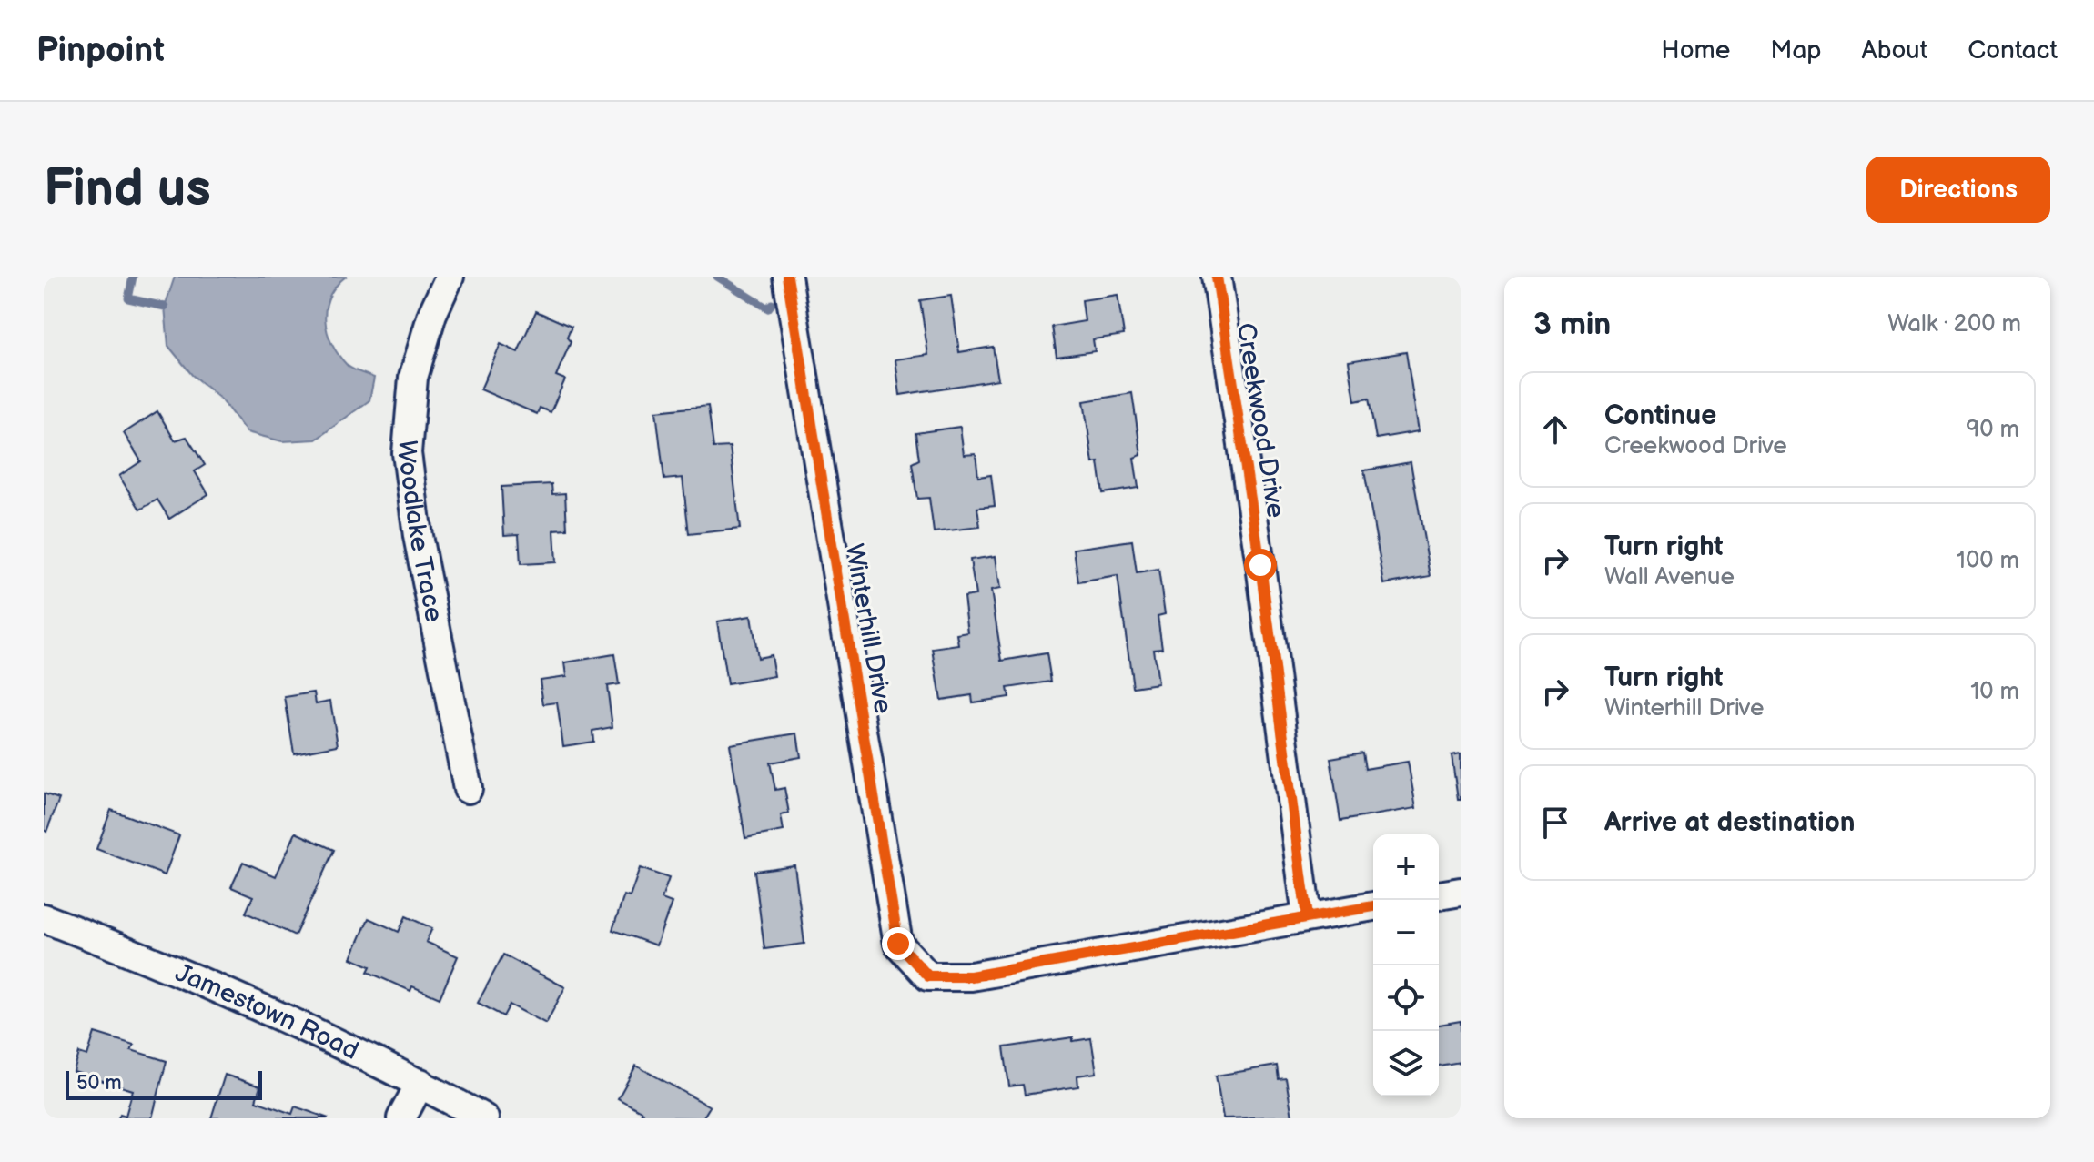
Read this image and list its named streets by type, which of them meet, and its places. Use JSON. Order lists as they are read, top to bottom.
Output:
{
  "streets": {
    "street": [
      "Creekwood Drive",
      "Woodlake Trace",
      "Winterhill Drive",
      "Jamestown Road"
    ]
  },
  "crossings": [
    ["Creekwood Drive", "Winterhill Drive"]
  ],
  "scale_bar": "50 m",
  "page": {
    "header": "Pinpoint",
    "nav": [
      "Home",
      "Map",
      "About",
      "Contact"
    ],
    "buttons": "Directions",
    "title": "Find us",
    "heading": ["3 min", "Walk · 200 m"],
    "list": [
      ["Continue", "Creekwood Drive", "90 m"],
      ["Turn right", "Wall Avenue", "100 m"],
      ["Turn right", "Winterhill Drive", "10 m"],
      "Arrive at destination"
    ],
    "map_buttons": ["+", "−"],
    "scale": "50 m"
  }
}
